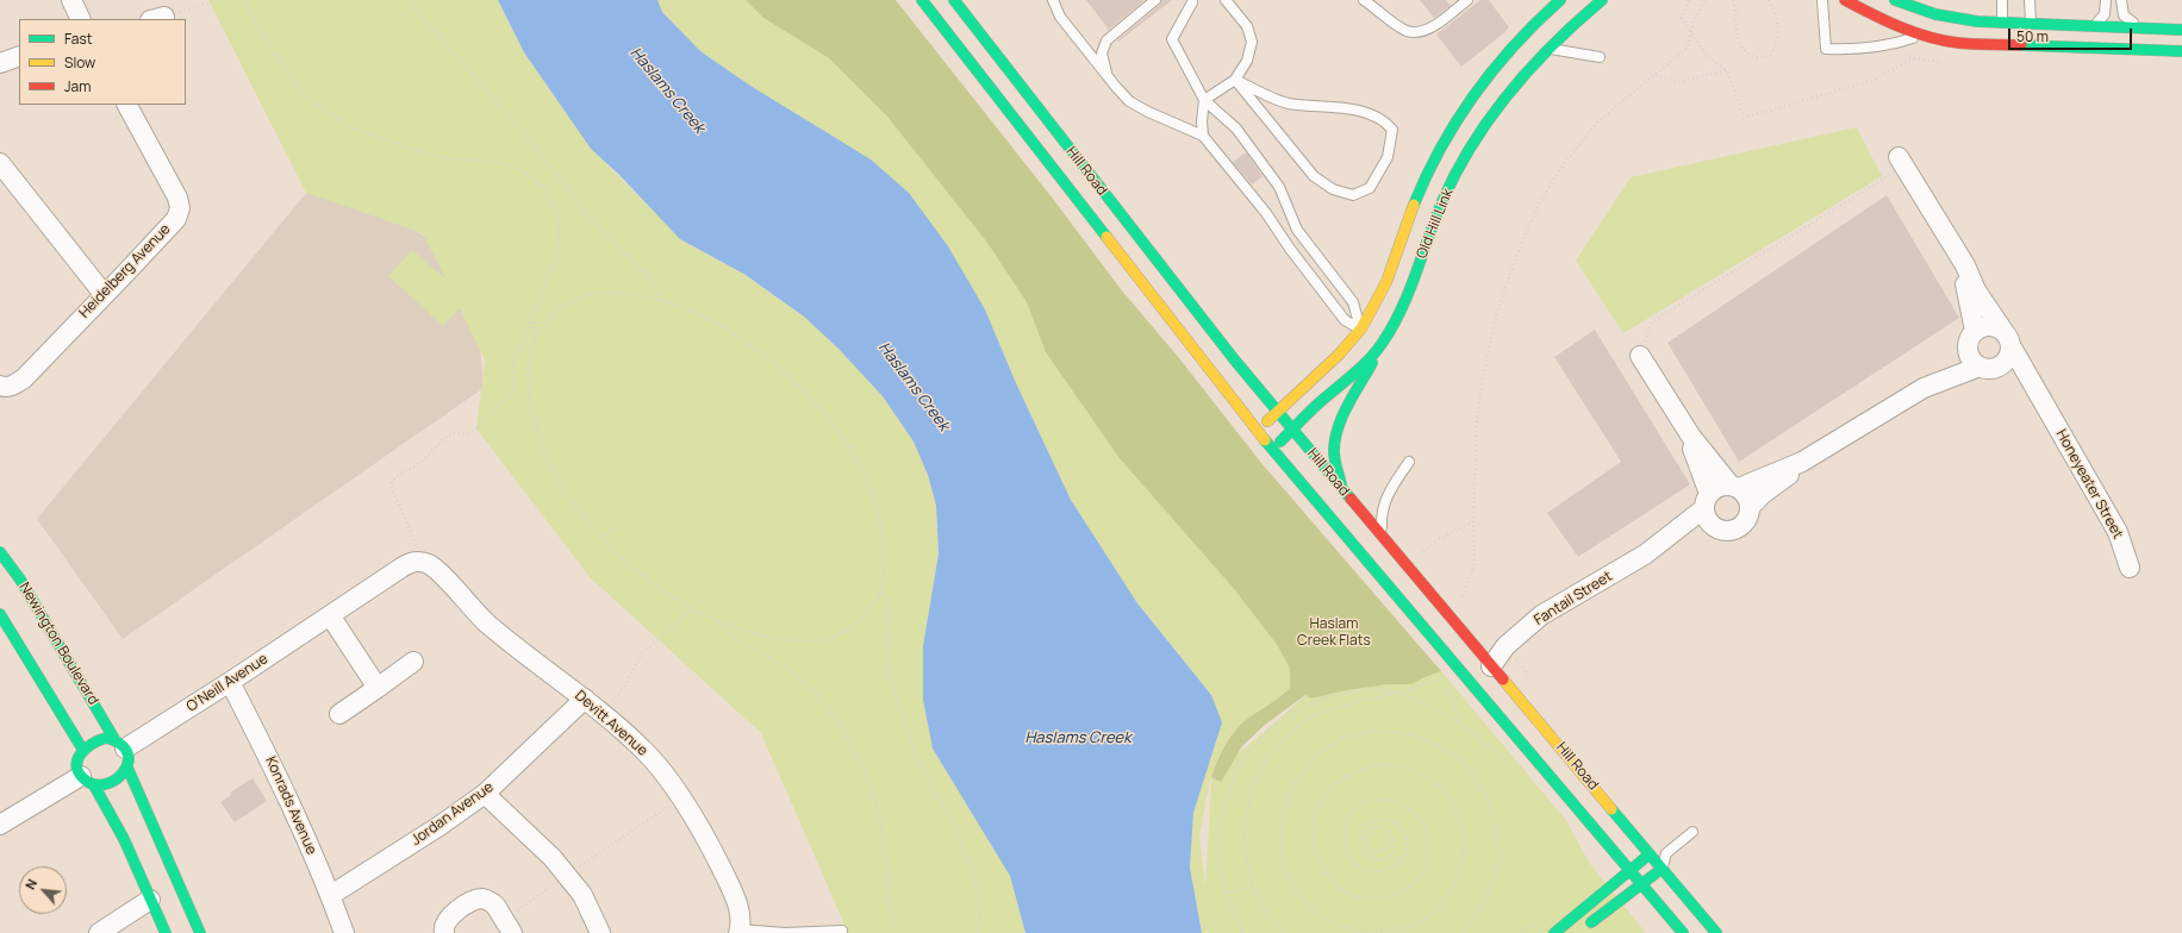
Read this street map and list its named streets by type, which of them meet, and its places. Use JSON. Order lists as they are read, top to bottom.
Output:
{
  "streets": {
    "street": [
      "Hill Road",
      "Old Hill Link",
      "Heidelberg Avenue",
      "Honeyeater Street",
      "Fantail Street",
      "Newington Boulevard",
      "O'Neill Avenue",
      "Devitt Avenue",
      "Konrads Avenue",
      "Jordan Avenue"
    ]
  },
  "crossings": [
    ["Hill Road", "Old Hill Link"],
    ["Hill Road", "Fantail Street"],
    ["Newington Boulevard", "O'Neill Avenue"],
    ["O'Neill Avenue", "Devitt Avenue"],
    ["O'Neill Avenue", "Konrads Avenue"],
    ["Devitt Avenue", "Jordan Avenue"],
    ["Konrads Avenue", "Jordan Avenue"]
  ],
  "water": ["Haslams Creek"],
  "parks": ["Haslam Creek Flats"],
  "legend": ["Fast", "Slow", "Jam"],
  "scale_bar": "50 m",
  "north": "top left"
}
